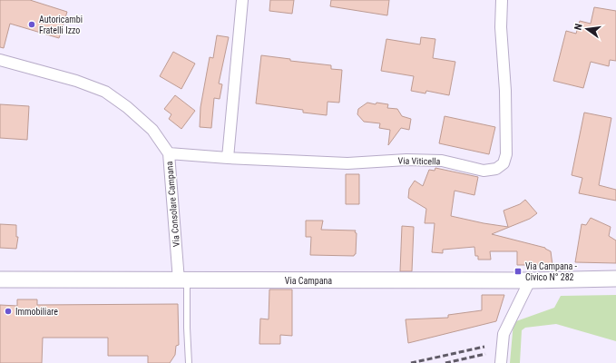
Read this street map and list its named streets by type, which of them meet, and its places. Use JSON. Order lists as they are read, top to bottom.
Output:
{
  "streets": {
    "main road": ["Via Campana"],
    "street": ["Via Viticella", "Via Consolare Campana"]
  },
  "crossings": [
    ["Via Viticella", "Via Consolare Campana"],
    ["Via Consolare Campana", "Via Campana"]
  ],
  "places": {
    "other": ["Autoricambi Fratelli Izzo", "Immobiliare"],
    "transit": ["Via Campana - Civico N° 282"]
  },
  "north": "left"
}
